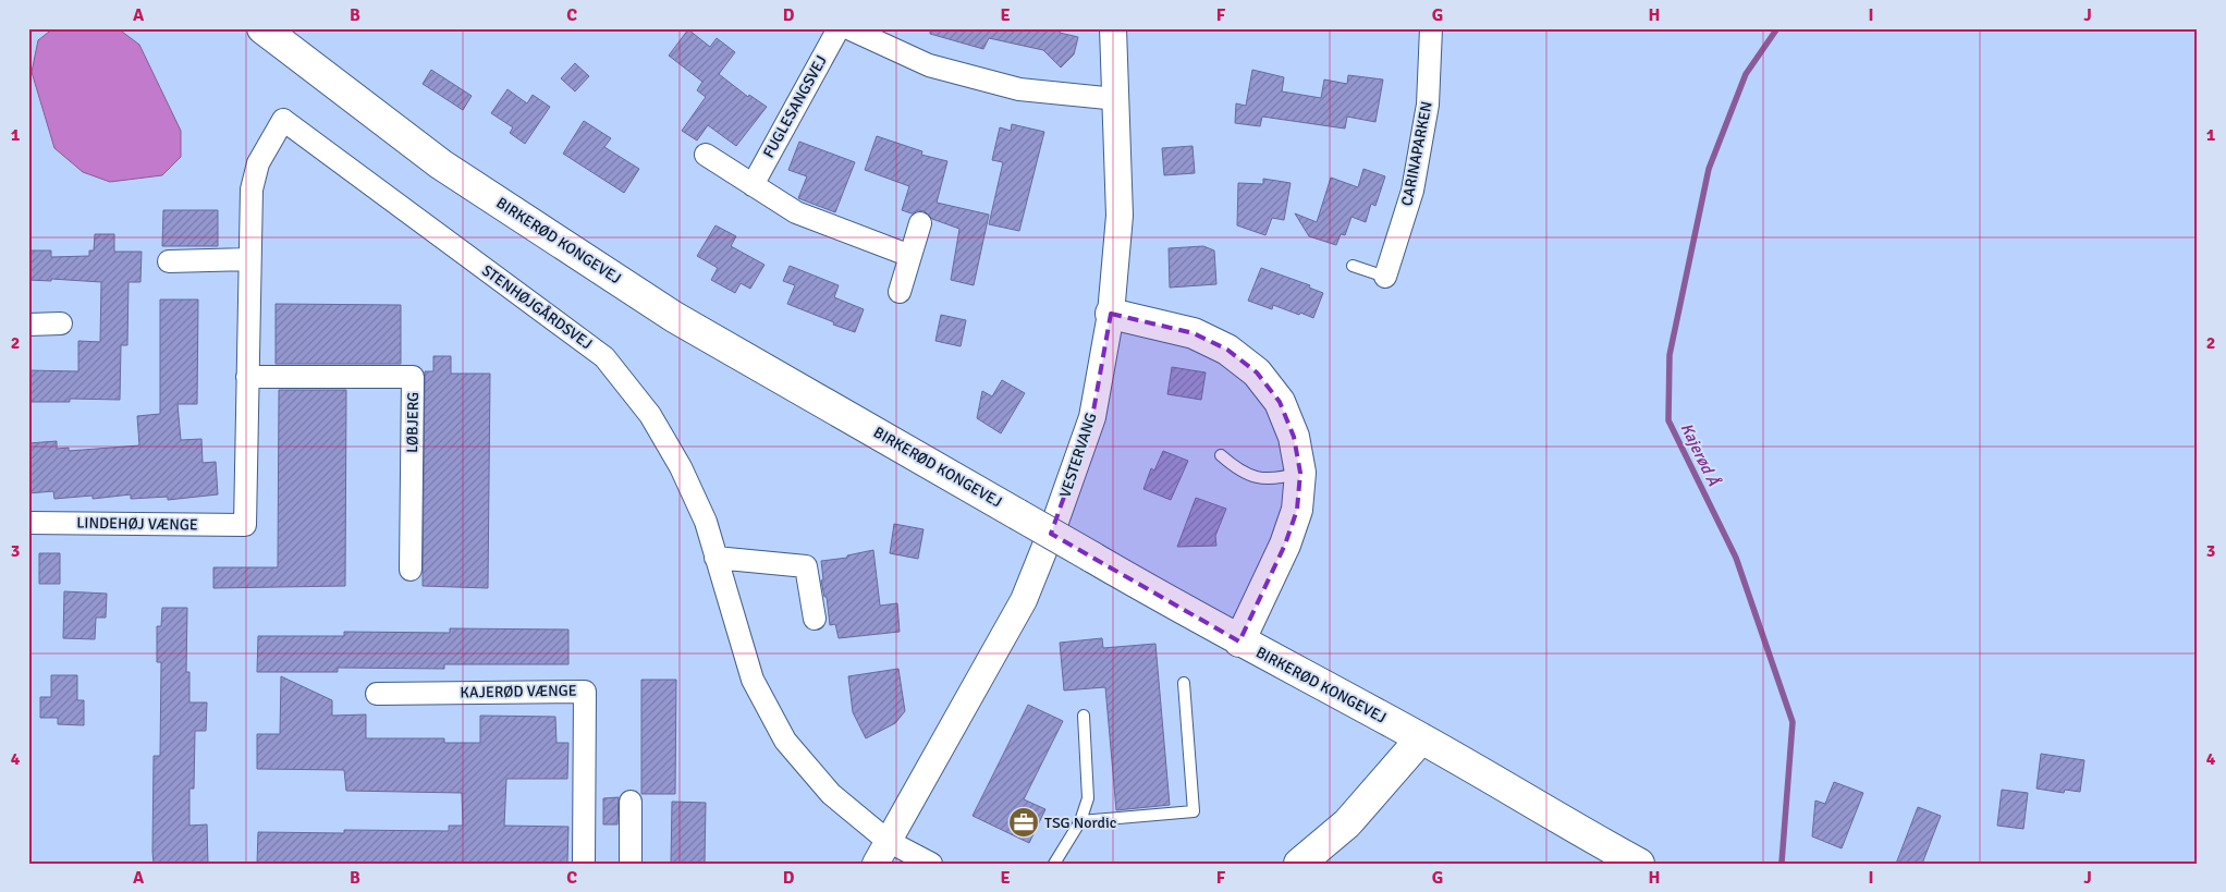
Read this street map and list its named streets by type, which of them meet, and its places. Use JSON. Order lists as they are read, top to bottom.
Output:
{
  "streets": {
    "main road": ["BIRKERØD KONGEVEJ"],
    "street": [
      "FUGLESANGSVEJ",
      "CARINAPARKEN",
      "STENHØJGÅRDSVEJ",
      "LØBJERG",
      "VESTERVANG",
      "LINDEHØJ VÆNGE",
      "KAJERØD VÆNGE"
    ]
  },
  "crossings": [
    ["STENHØJGÅRDSVEJ", "VESTERVANG"],
    ["LØBJERG", "LINDEHØJ VÆNGE"]
  ],
  "water": ["Kajerød Å"],
  "places": {
    "office": ["TSG Nordic"]
  },
  "grid": {
    "columns": [
      "A",
      "B",
      "C",
      "D",
      "E",
      "F",
      "G",
      "H",
      "I",
      "J"
    ],
    "rows": [
      "1",
      "2",
      "3",
      "4"
    ]
  }
}
